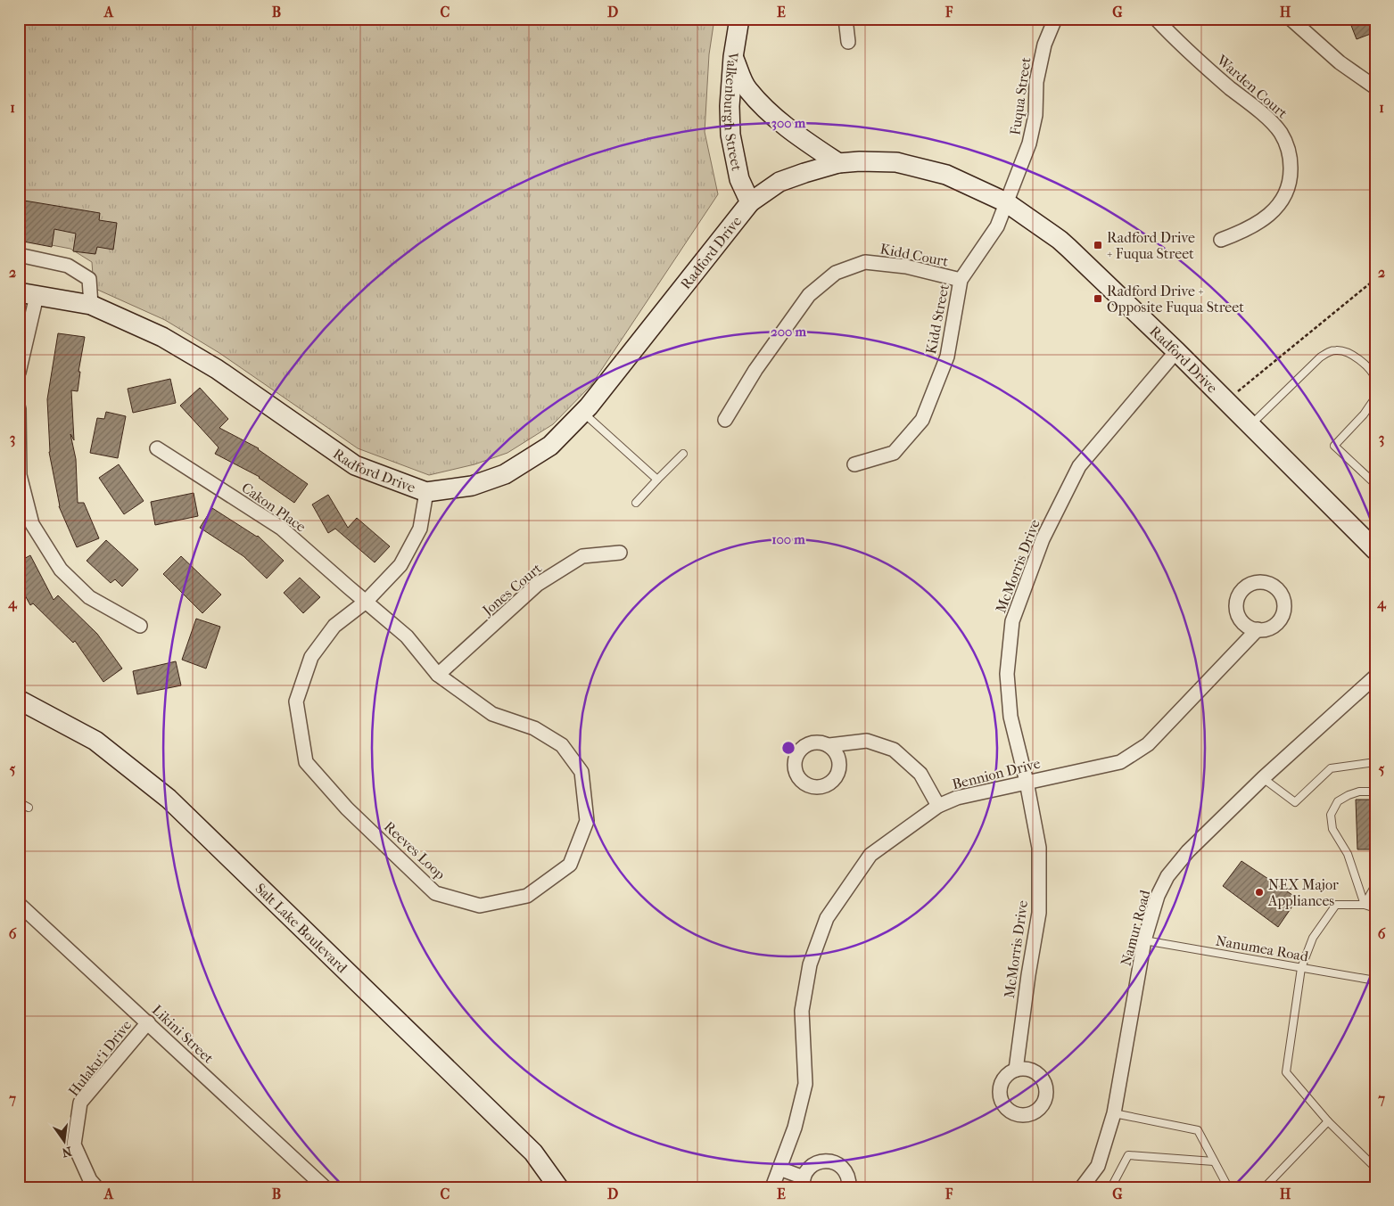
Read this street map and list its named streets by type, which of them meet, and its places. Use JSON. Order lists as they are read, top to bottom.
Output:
{
  "streets": {
    "street": [
      "Warden Court",
      "Fuqua Street",
      "Valkenburgh Street",
      "Radford Drive",
      "Kidd Court",
      "Kidd Street",
      "Cakon Place",
      "McMorris Drive",
      "Jones Court",
      "Bennion Drive",
      "Reeves Loop",
      "Salt Lake Boulevard",
      "Namur Road",
      "Likini Street",
      "Hulakuʻi Drive"
    ],
    "lane": ["Nanumea Road"]
  },
  "crossings": [
    ["Fuqua Street", "Radford Drive"],
    ["Fuqua Street", "Kidd Street"],
    ["Valkenburgh Street", "Radford Drive"],
    ["Radford Drive", "Kidd Street"],
    ["Radford Drive", "McMorris Drive"],
    ["Radford Drive", "Reeves Loop"],
    ["Kidd Court", "Kidd Street"],
    ["Cakon Place", "Reeves Loop"],
    ["McMorris Drive", "Bennion Drive"],
    ["Jones Court", "Reeves Loop"],
    ["Namur Road", "Nanumea Road"],
    ["Likini Street", "Hulakuʻi Drive"]
  ],
  "places": {
    "transit": ["Radford Drive + Fuqua Street", "Radford Drive + Opposite Fuqua Street"],
    "other": ["NEX Major Appliances"]
  },
  "north": "bottom",
  "grid": {
    "columns": [
      "A",
      "B",
      "C",
      "D",
      "E",
      "F",
      "G",
      "H"
    ],
    "rows": [
      "1",
      "2",
      "3",
      "4",
      "5",
      "6",
      "7"
    ]
  },
  "rings": ["300 m", "200 m", "100 m"]
}
